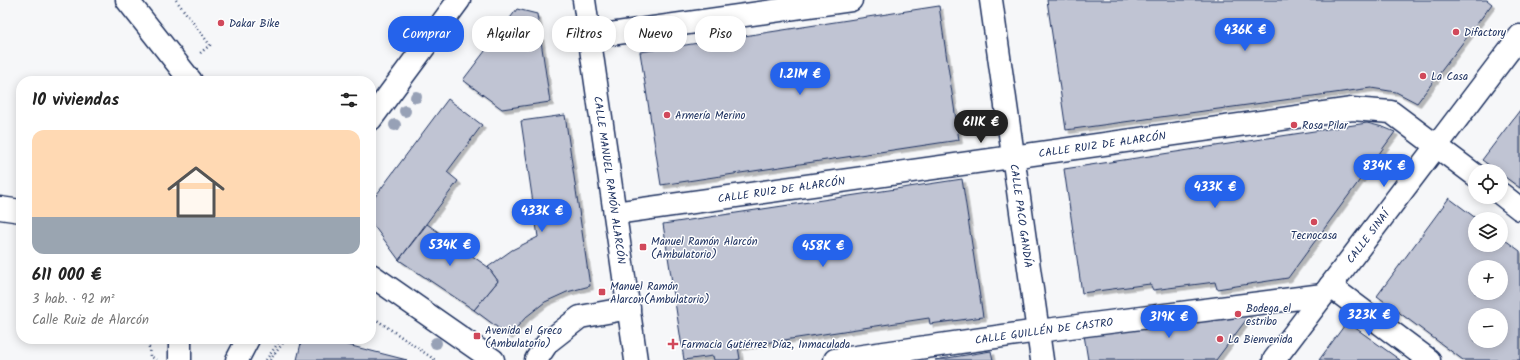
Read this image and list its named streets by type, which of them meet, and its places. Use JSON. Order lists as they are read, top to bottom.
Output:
{
  "streets": {
    "street": [
      "CALLE RUIZ DE ALARCÓN",
      "CALLE MANUEL RAMÓN ALARCÓN",
      "CALLE PACO GANDÍA",
      "CALLE SINAÍ",
      "CALLE GUILLÉN DE CASTRO"
    ]
  },
  "crossings": [
    ["CALLE RUIZ DE ALARCÓN", "CALLE MANUEL RAMÓN ALARCÓN"],
    ["CALLE RUIZ DE ALARCÓN", "CALLE PACO GANDÍA"],
    ["CALLE RUIZ DE ALARCÓN", "CALLE SINAÍ"],
    ["CALLE PACO GANDÍA", "CALLE GUILLÉN DE CASTRO"],
    ["CALLE SINAÍ", "CALLE GUILLÉN DE CASTRO"]
  ],
  "places": {
    "other": [
      "Dakar Bike",
      "Difactory",
      "La Casa",
      "Armería Merino",
      "Rosa Pilar",
      "Tecnocasa",
      "Bodega el estribo",
      "La Bienvenida"
    ],
    "transit": ["Manuel Ramón Alarcón (Ambulatorio)", "Manuel Ramón Alarcon(Ambulatorio)", "Avenida el Greco (Ambulatorio)"],
    "health": ["Farmacia Gutiérrez Díaz, Inmaculada"]
  },
  "page": {
    "chip": [
      "Comprar",
      "Alquilar",
      "Filtros",
      "Nuevo",
      "Piso"
    ],
    "price": [
      "436K €",
      "1.21M €",
      "611K €",
      "834K €",
      "433K €",
      "433K €",
      "534K €",
      "458K €",
      "323K €",
      "319K €"
    ],
    "heading": "10 viviendas",
    "list": [
      {
        "name": "611 000 €",
        "note": "3 hab. · 92 m² · Calle Ruiz de Alarcón"
      }
    ],
    "map_buttons": ["+", "−"]
  }
}
